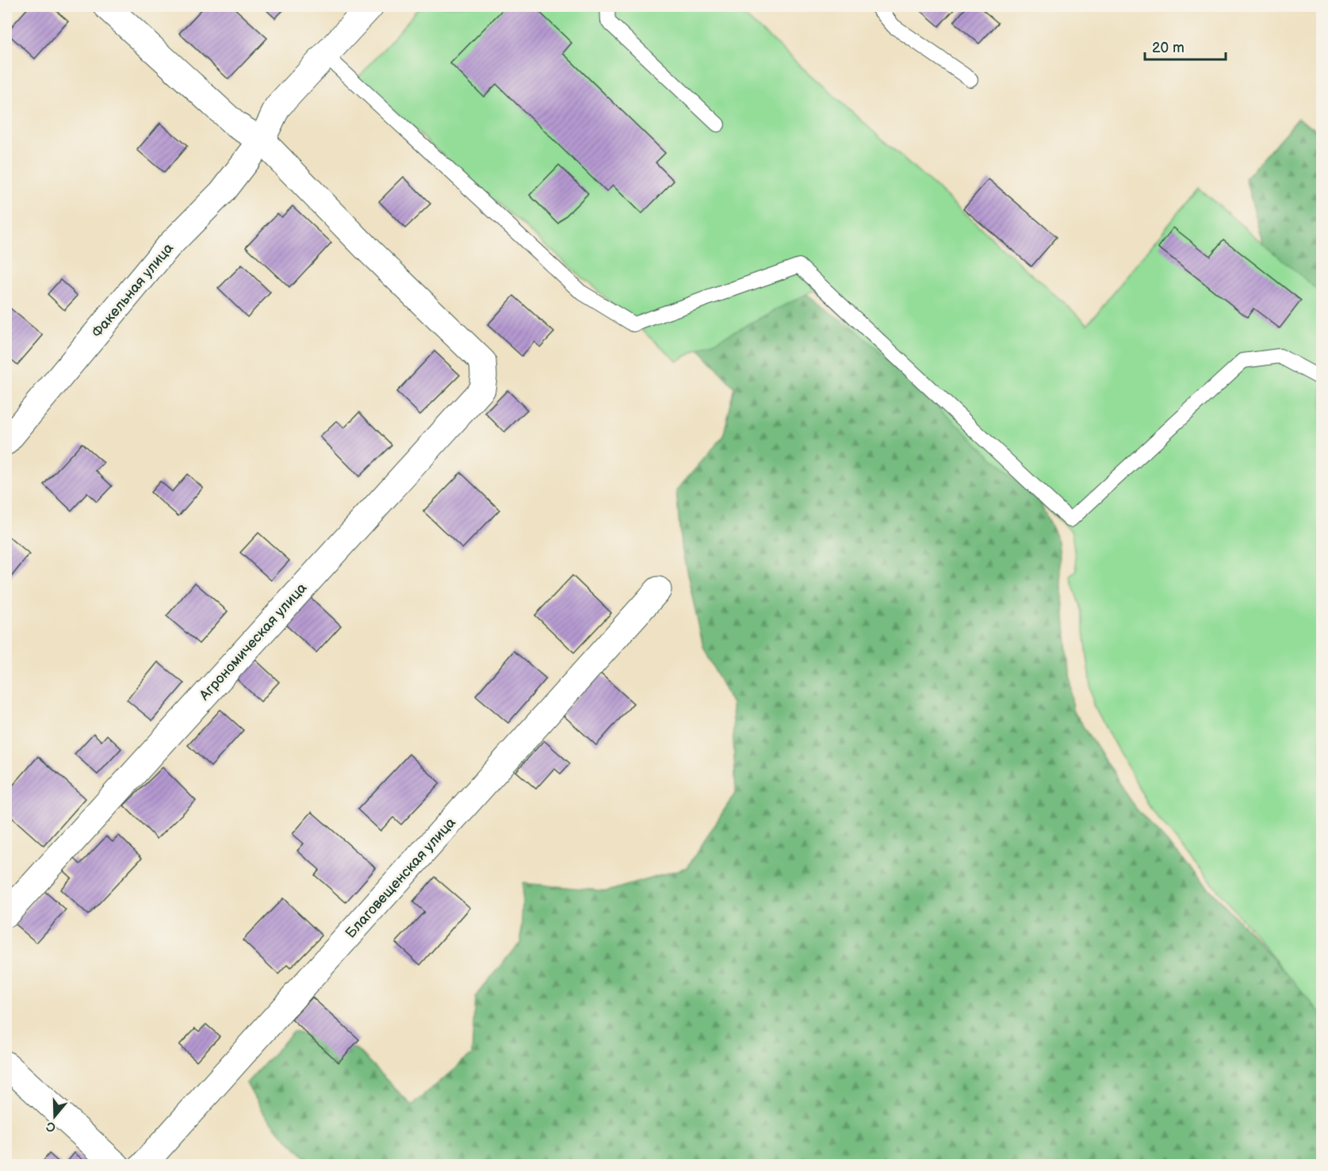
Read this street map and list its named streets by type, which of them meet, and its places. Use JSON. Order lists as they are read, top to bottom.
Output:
{
  "streets": {
    "street": ["Факельная улица", "Агрономическая улица", "Благовещенская улица"]
  },
  "crossings": [
    ["Факельная улица", "Агрономическая улица"]
  ],
  "scale_bar": "20 m",
  "north": "bottom"
}
